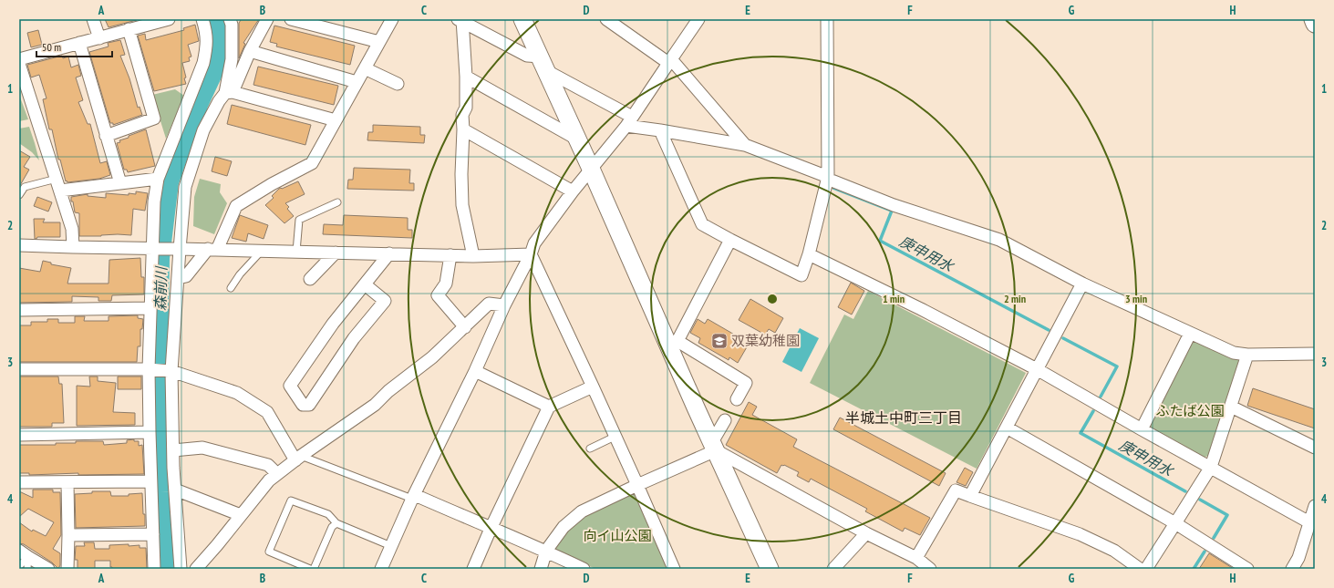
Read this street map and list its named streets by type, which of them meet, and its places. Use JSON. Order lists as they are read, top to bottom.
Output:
{
  "districts": ["半城土中町三丁目"],
  "water": ["庚申用水", "森前川"],
  "parks": ["ふたば公園", "向イ山公園"],
  "places": {
    "school or university": ["双葉幼稚園"]
  },
  "scale_bar": "50 m",
  "grid": {
    "columns": [
      "A",
      "B",
      "C",
      "D",
      "E",
      "F",
      "G",
      "H"
    ],
    "rows": [
      "1",
      "2",
      "3",
      "4"
    ]
  },
  "rings": ["1 min", "2 min", "3 min"]
}
